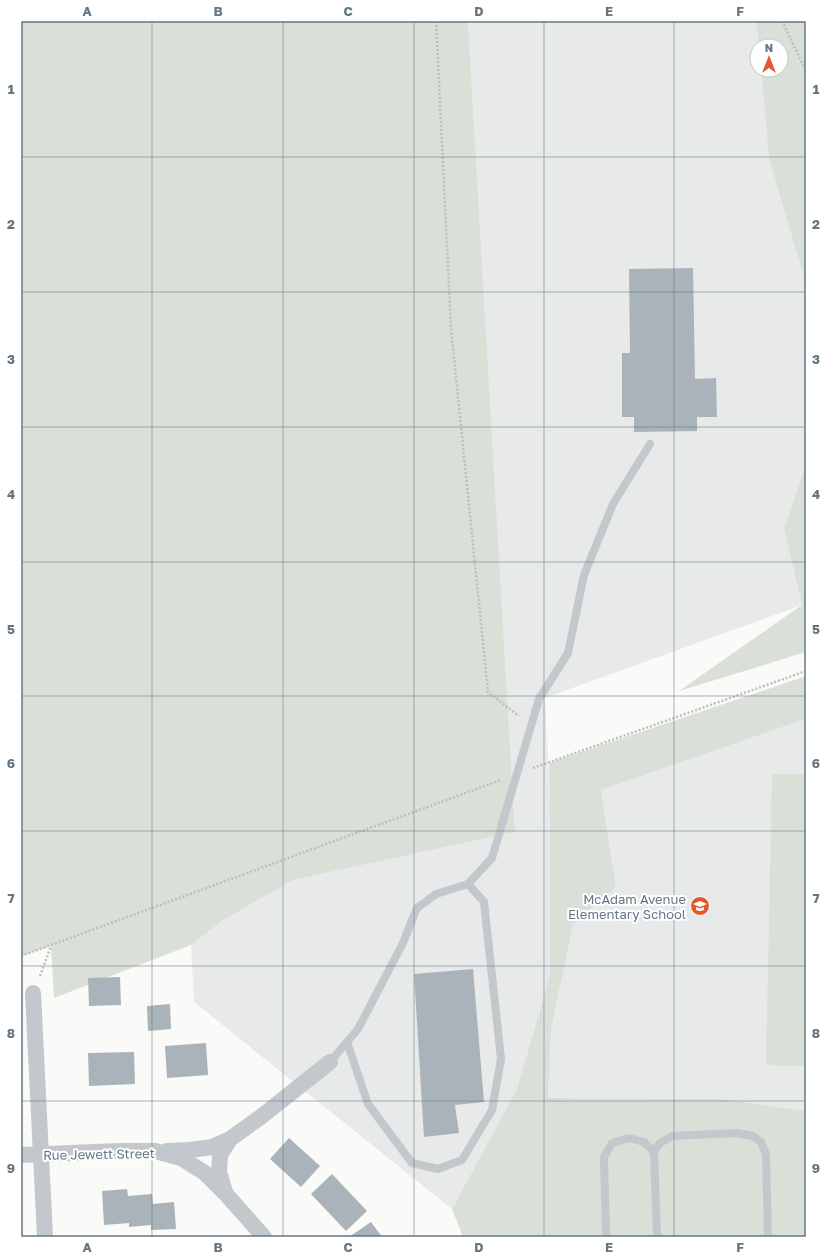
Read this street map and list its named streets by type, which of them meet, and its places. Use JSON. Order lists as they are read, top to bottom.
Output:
{
  "streets": {
    "street": ["Rue Jewett Street"]
  },
  "places": {
    "school or university": ["McAdam Avenue Elementary School"]
  },
  "north": "top",
  "grid": {
    "columns": [
      "A",
      "B",
      "C",
      "D",
      "E",
      "F"
    ],
    "rows": [
      "1",
      "2",
      "3",
      "4",
      "5",
      "6",
      "7",
      "8",
      "9"
    ]
  }
}
